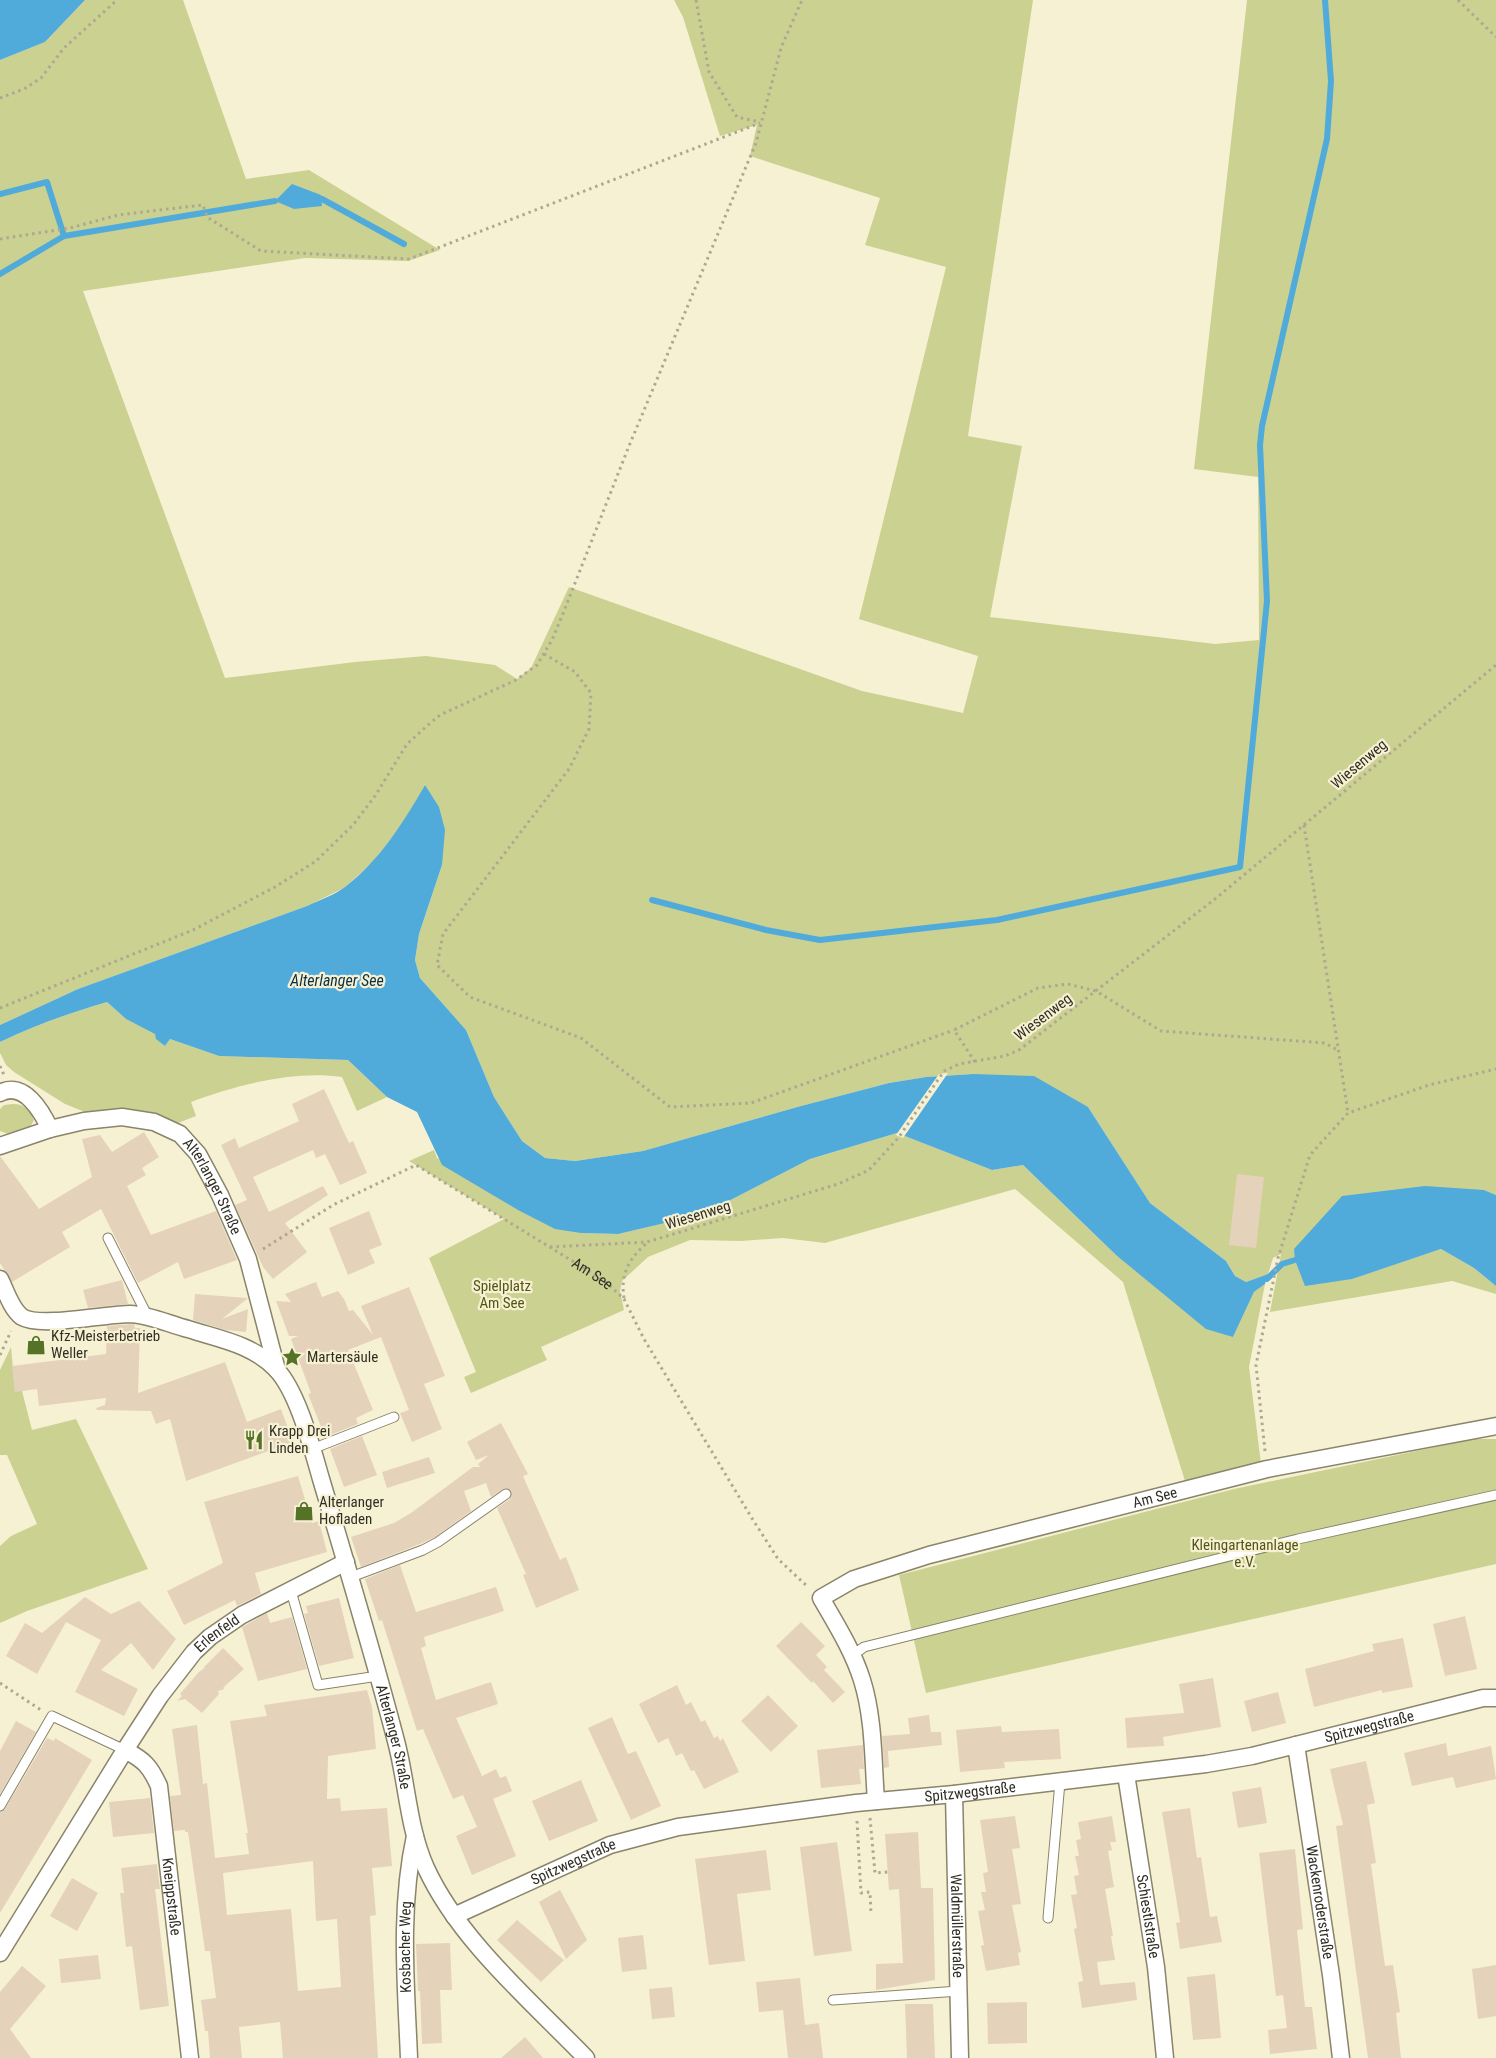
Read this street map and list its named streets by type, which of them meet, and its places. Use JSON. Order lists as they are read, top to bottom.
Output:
{
  "streets": {
    "street": [
      "Alterlanger Straße",
      "Am See",
      "Erlenfeld",
      "Spitzwegstraße",
      "Kneippstraße",
      "Wackenroderstraße",
      "Schiestlstraße",
      "Waldmüllerstraße",
      "Kosbacher Weg"
    ],
    "path": ["Wiesenweg"]
  },
  "crossings": [
    ["Wiesenweg", "Am See"],
    ["Alterlanger Straße", "Am See"],
    ["Alterlanger Straße", "Erlenfeld"],
    ["Alterlanger Straße", "Spitzwegstraße"],
    ["Alterlanger Straße", "Kosbacher Weg"],
    ["Erlenfeld", "Kneippstraße"],
    ["Spitzwegstraße", "Wackenroderstraße"],
    ["Spitzwegstraße", "Schiestlstraße"],
    ["Spitzwegstraße", "Waldmüllerstraße"]
  ],
  "water": ["Alterlanger See"],
  "parks": ["Spielplatz Am See", "Kleingartenanlage e.V."],
  "places": {
    "shop": ["Kfz-Meisterbetrieb Weller", "Alterlanger Hofladen"],
    "place": ["Martersäule"],
    "restaurant": ["Krapp Drei Linden"]
  }
}
